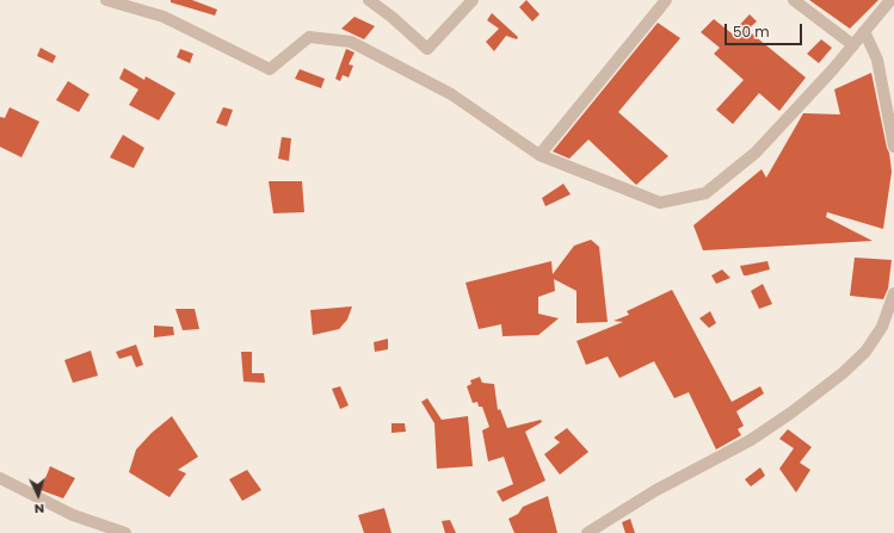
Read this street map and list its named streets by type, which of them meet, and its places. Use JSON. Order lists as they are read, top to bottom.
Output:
{
  "scale_bar": "50 m",
  "north": "bottom"
}
